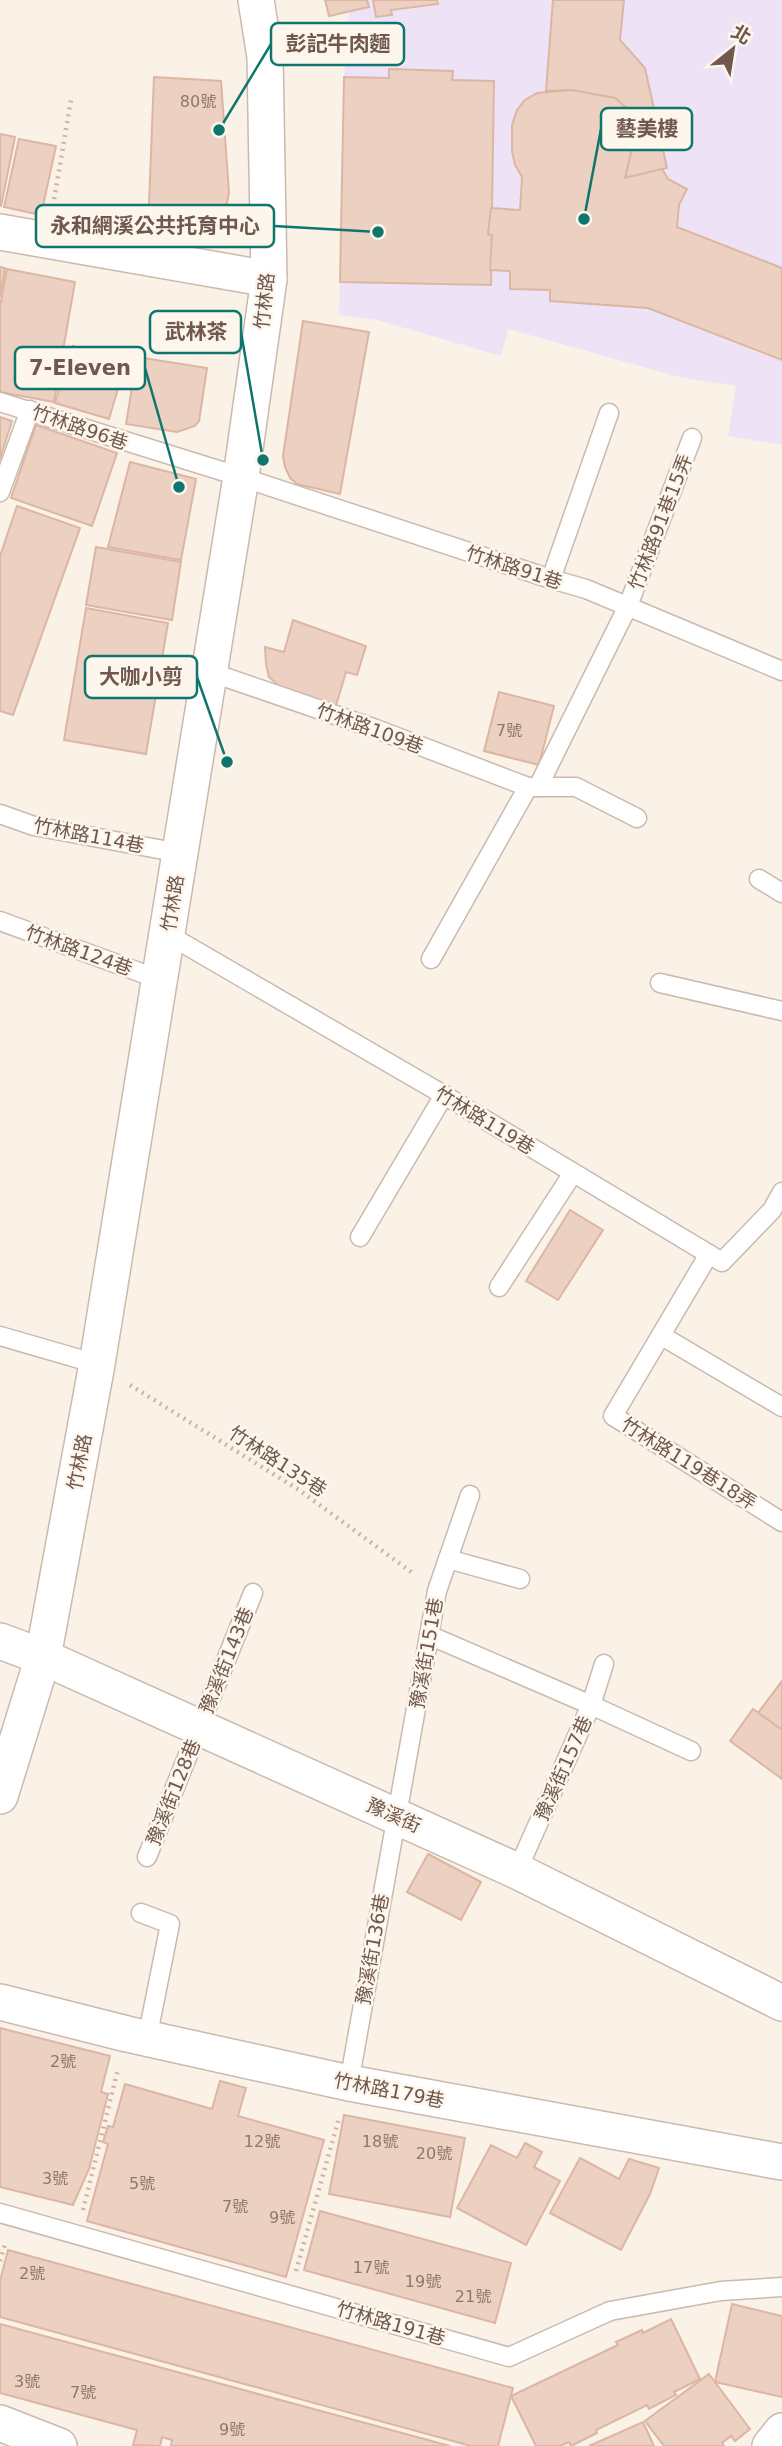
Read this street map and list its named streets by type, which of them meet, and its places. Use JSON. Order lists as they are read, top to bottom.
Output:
{
  "streets": {
    "street": ["竹林路", "豫溪街", "竹林路179巷"],
    "lane": [
      "竹林路96巷",
      "竹林路91巷15弄",
      "竹林路91巷",
      "竹林路109巷",
      "竹林路114巷",
      "竹林路124巷",
      "竹林路119巷",
      "竹林路119巷18弄",
      "豫溪街151巷",
      "豫溪街143巷",
      "豫溪街157巷",
      "豫溪街128巷",
      "豫溪街136巷",
      "竹林路191巷"
    ],
    "path": ["竹林路135巷"]
  },
  "crossings": [
    ["竹林路", "竹林路96巷"],
    ["竹林路", "竹林路91巷"],
    ["竹林路", "竹林路109巷"],
    ["竹林路", "竹林路114巷"],
    ["竹林路", "竹林路124巷"],
    ["竹林路", "竹林路119巷"],
    ["竹林路", "竹林路135巷"],
    ["竹林路", "豫溪街"],
    ["竹林路96巷", "竹林路91巷"],
    ["竹林路91巷15弄", "竹林路91巷"],
    ["竹林路91巷15弄", "竹林路109巷"],
    ["竹林路119巷", "竹林路119巷18弄"],
    ["竹林路135巷", "豫溪街151巷"],
    ["豫溪街151巷", "豫溪街"],
    ["豫溪街151巷", "豫溪街136巷"],
    ["豫溪街143巷", "豫溪街128巷"],
    ["豫溪街143巷", "豫溪街"],
    ["豫溪街157巷", "豫溪街"],
    ["豫溪街128巷", "豫溪街"],
    ["豫溪街", "豫溪街136巷"],
    ["豫溪街136巷", "竹林路179巷"]
  ],
  "places": [
    "彭記牛肉麵",
    "藝美樓",
    "永和網溪公共托育中心",
    "武林茶",
    "7-Eleven",
    "大咖小剪"
  ],
  "house_numbers": [
    "80號",
    "7號",
    "2號",
    "12號",
    "18號",
    "20號",
    "3號",
    "5號",
    "7號",
    "9號",
    "17號",
    "2號",
    "19號",
    "21號",
    "3號",
    "7號",
    "9號"
  ],
  "north": "top right"
}
